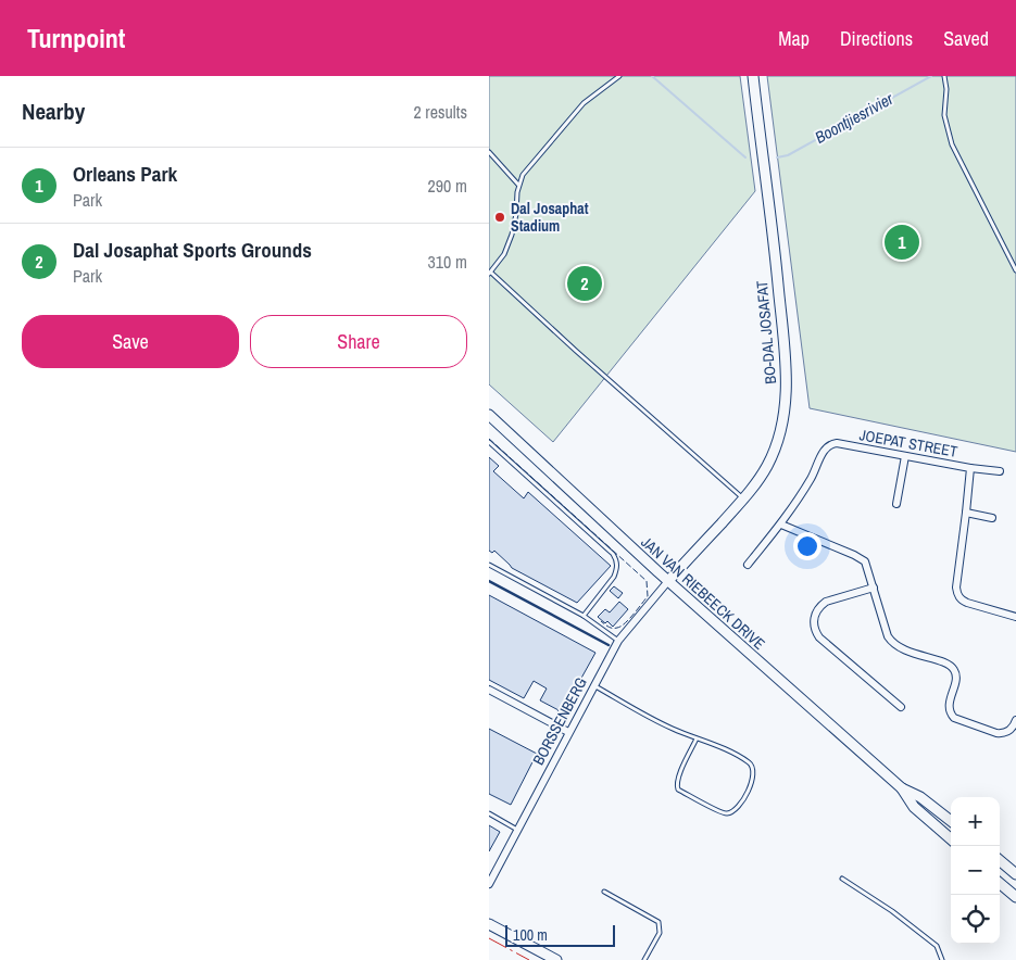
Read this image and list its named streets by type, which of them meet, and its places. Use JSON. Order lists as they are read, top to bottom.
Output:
{
  "streets": {
    "main road": ["BO-DAL JOSAFAT", "JAN VAN RIEBEECK DRIVE"],
    "street": ["JOEPAT STREET", "BORSSENBERG"]
  },
  "crossings": [
    ["BO-DAL JOSAFAT", "JAN VAN RIEBEECK DRIVE"],
    ["BO-DAL JOSAFAT", "BORSSENBERG"],
    ["JAN VAN RIEBEECK DRIVE", "BORSSENBERG"]
  ],
  "water": ["Boontjiesrivier"],
  "places": ["Dal Josaphat Stadium"],
  "scale_bar": "100 m",
  "page": {
    "header": "Turnpoint",
    "nav": ["Map", "Directions", "Saved"],
    "heading": ["Nearby", "2 results"],
    "list": [
      {
        "mark": "1",
        "name": "Orleans Park",
        "note": "Park",
        "value": "290 m"
      },
      {
        "mark": "2",
        "name": "Dal Josaphat Sports Grounds",
        "note": "Park",
        "value": "310 m"
      }
    ],
    "pins": ["1", "2"],
    "buttons": ["Save", "Share"],
    "map_buttons": ["+", "−"],
    "scale": "100 m"
  }
}
